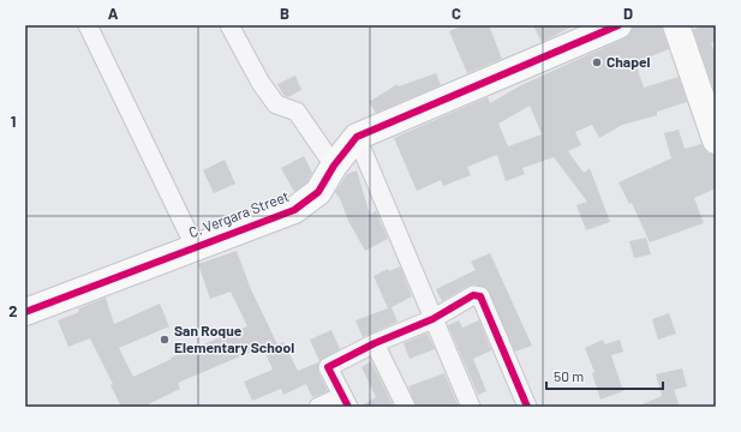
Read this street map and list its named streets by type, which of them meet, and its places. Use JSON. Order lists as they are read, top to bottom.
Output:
{
  "streets": {
    "street": ["C. Vergara Street"]
  },
  "places": ["Chapel", "San Roque Elementary School"],
  "scale_bar": "50 m",
  "grid": {
    "columns": [
      "A",
      "B",
      "C",
      "D"
    ],
    "rows": ["1", "2"]
  }
}
